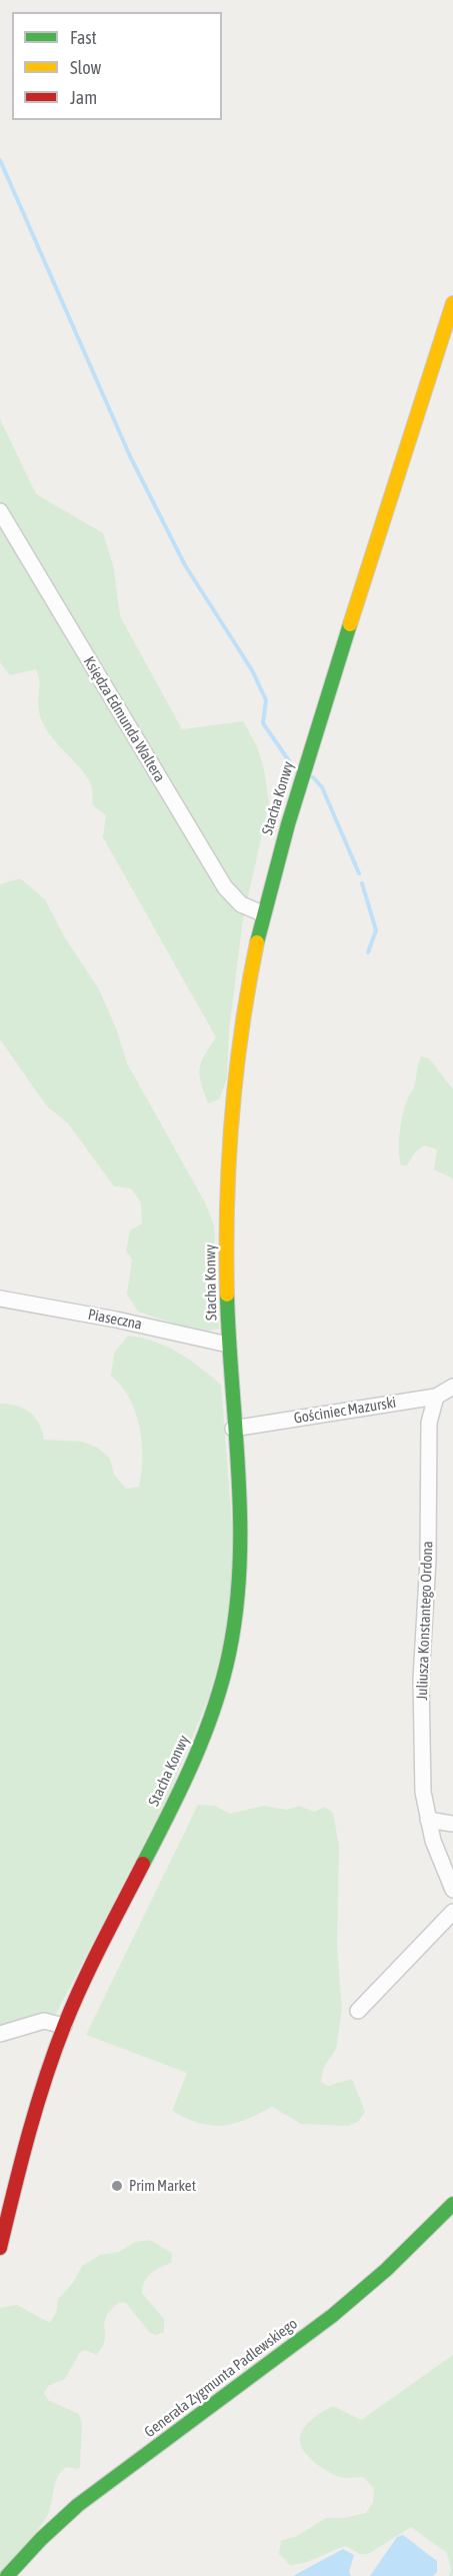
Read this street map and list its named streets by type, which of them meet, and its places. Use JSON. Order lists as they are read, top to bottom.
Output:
{
  "streets": {
    "main road": ["Stacha Konwy", "Generała Zygmunta Padlewskiego"],
    "street": [
      "Księdza Edmunda Waltera",
      "Piaseczna",
      "Gościniec Mazurski",
      "Juliusza Konstantego Ordona"
    ]
  },
  "crossings": [
    ["Księdza Edmunda Waltera", "Stacha Konwy"],
    ["Stacha Konwy", "Piaseczna"],
    ["Stacha Konwy", "Gościniec Mazurski"],
    ["Gościniec Mazurski", "Juliusza Konstantego Ordona"]
  ],
  "places": ["Prim Market"],
  "legend": ["Fast", "Slow", "Jam"]
}
